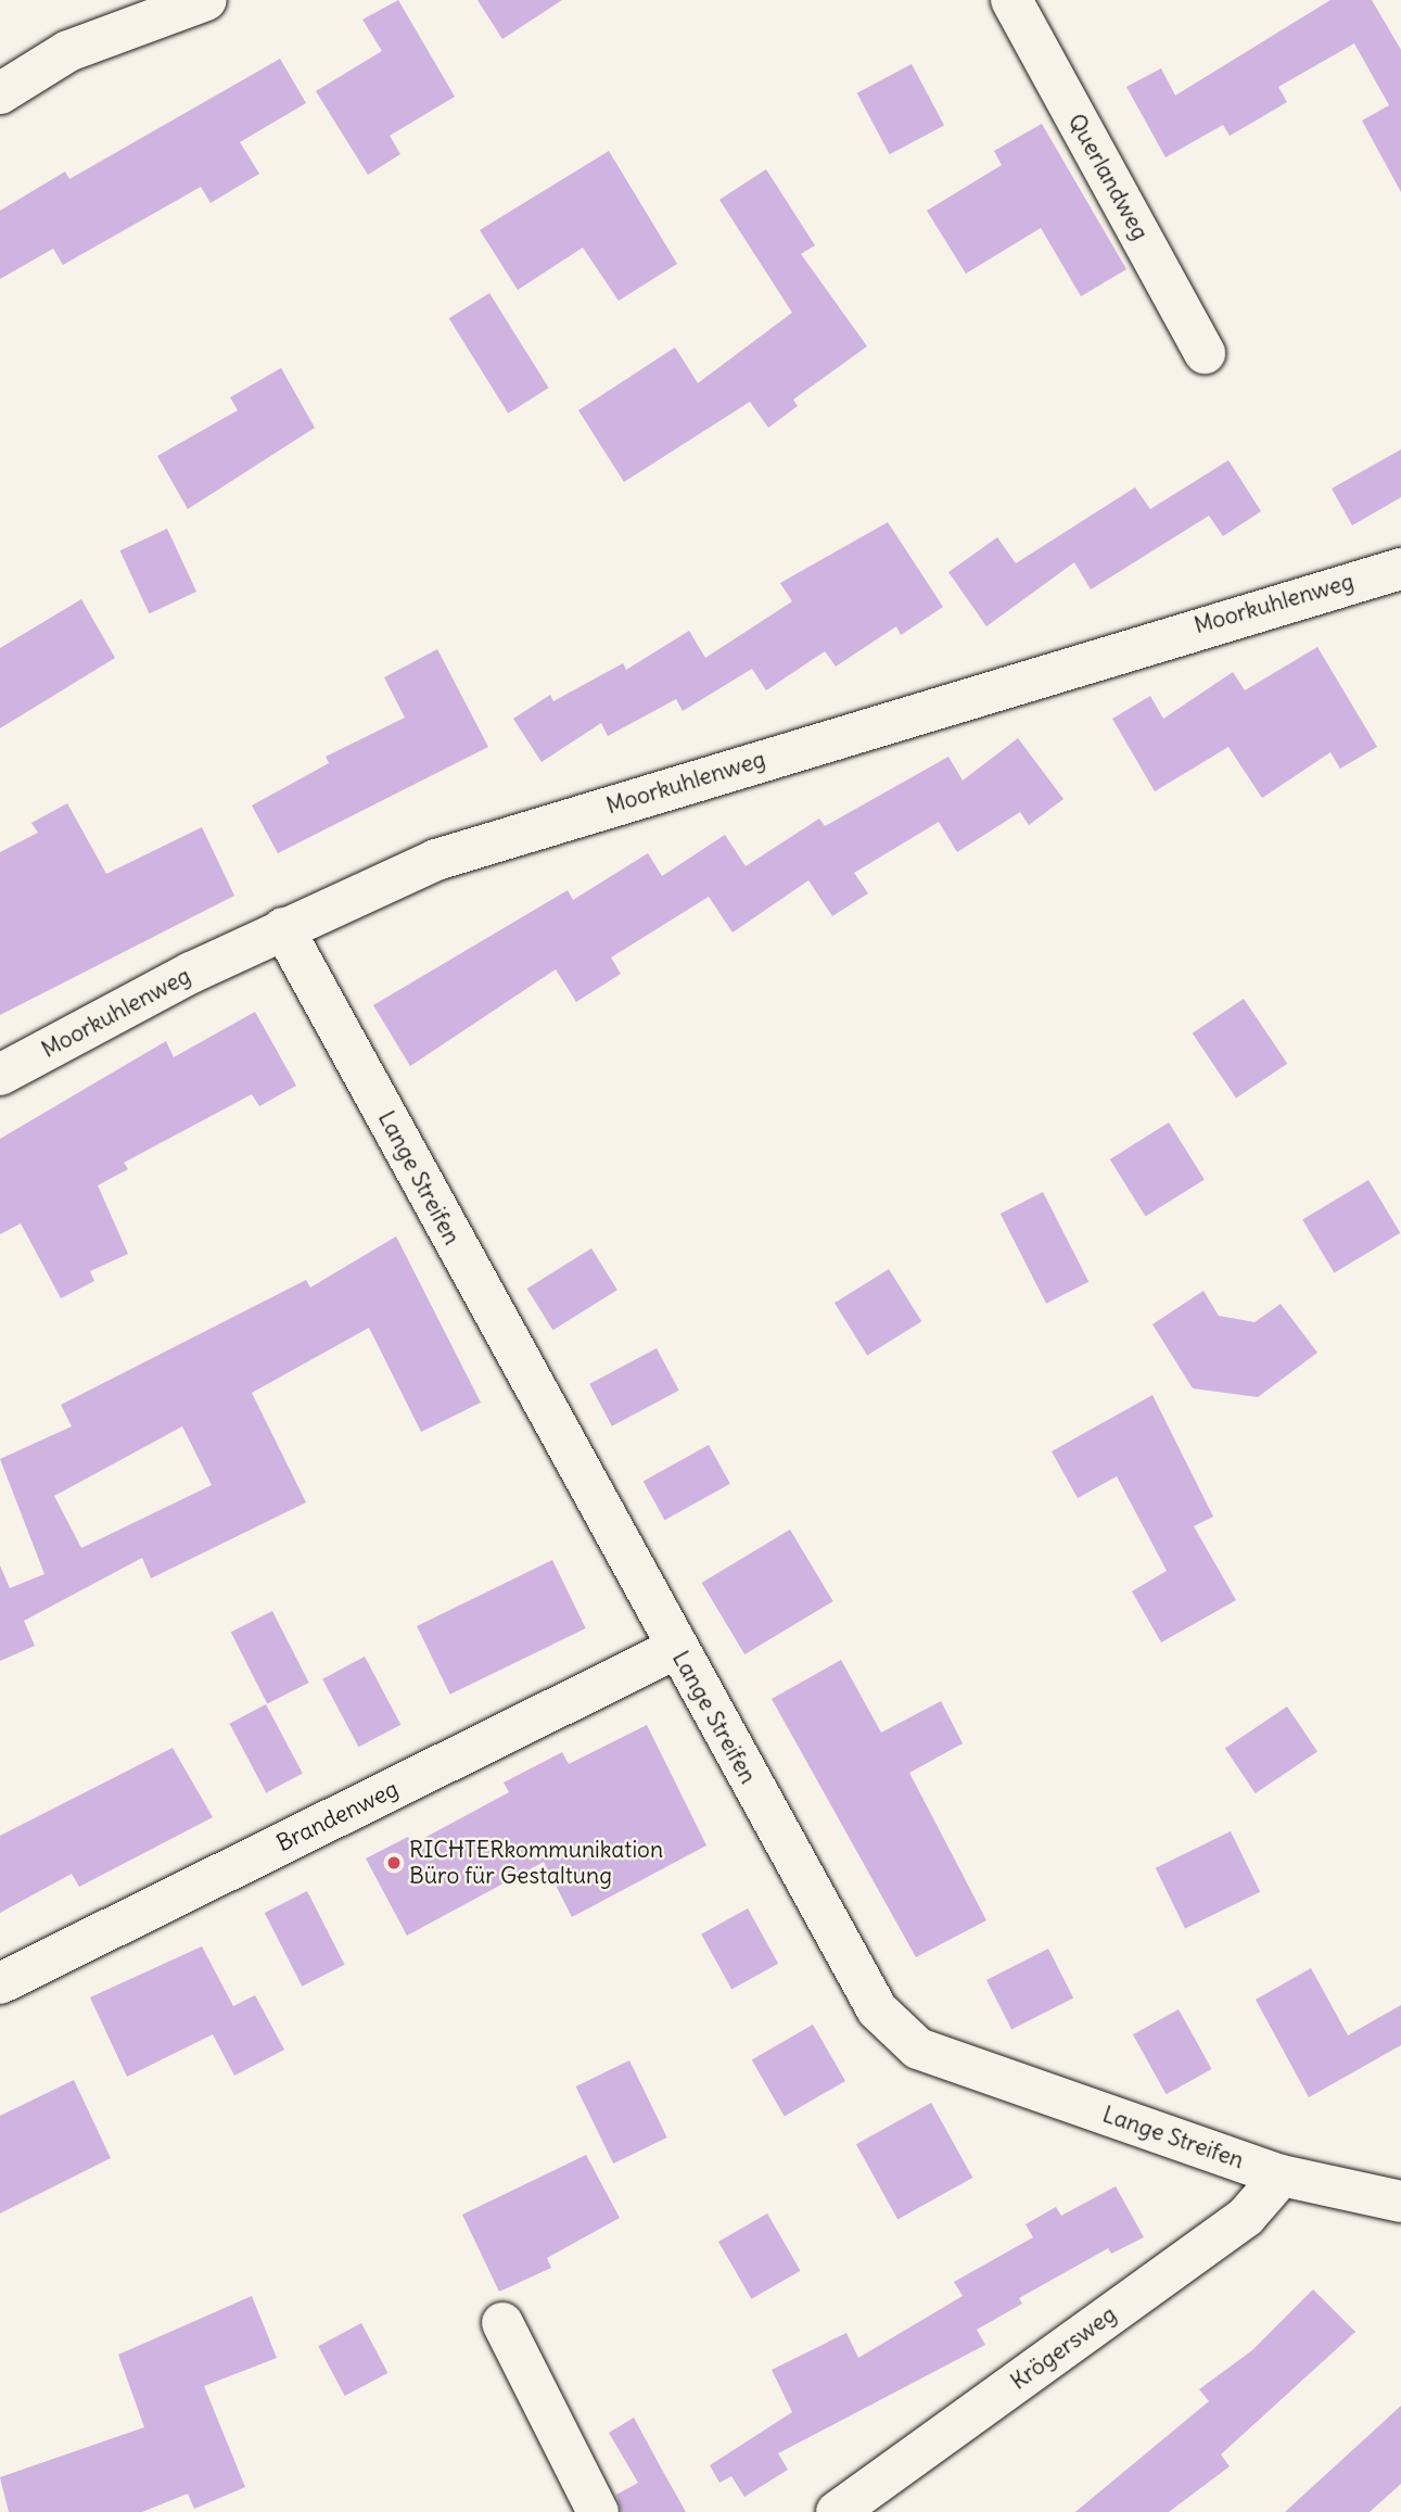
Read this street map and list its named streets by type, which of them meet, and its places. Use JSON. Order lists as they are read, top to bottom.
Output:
{
  "streets": {
    "street": [
      "Querlandweg",
      "Moorkuhlenweg",
      "Lange Streifen",
      "Brandenweg",
      "Krögersweg"
    ]
  },
  "crossings": [
    ["Moorkuhlenweg", "Lange Streifen"],
    ["Lange Streifen", "Brandenweg"],
    ["Lange Streifen", "Krögersweg"]
  ],
  "places": ["RICHTERkommunikation Büro für Gestaltung"]
}
